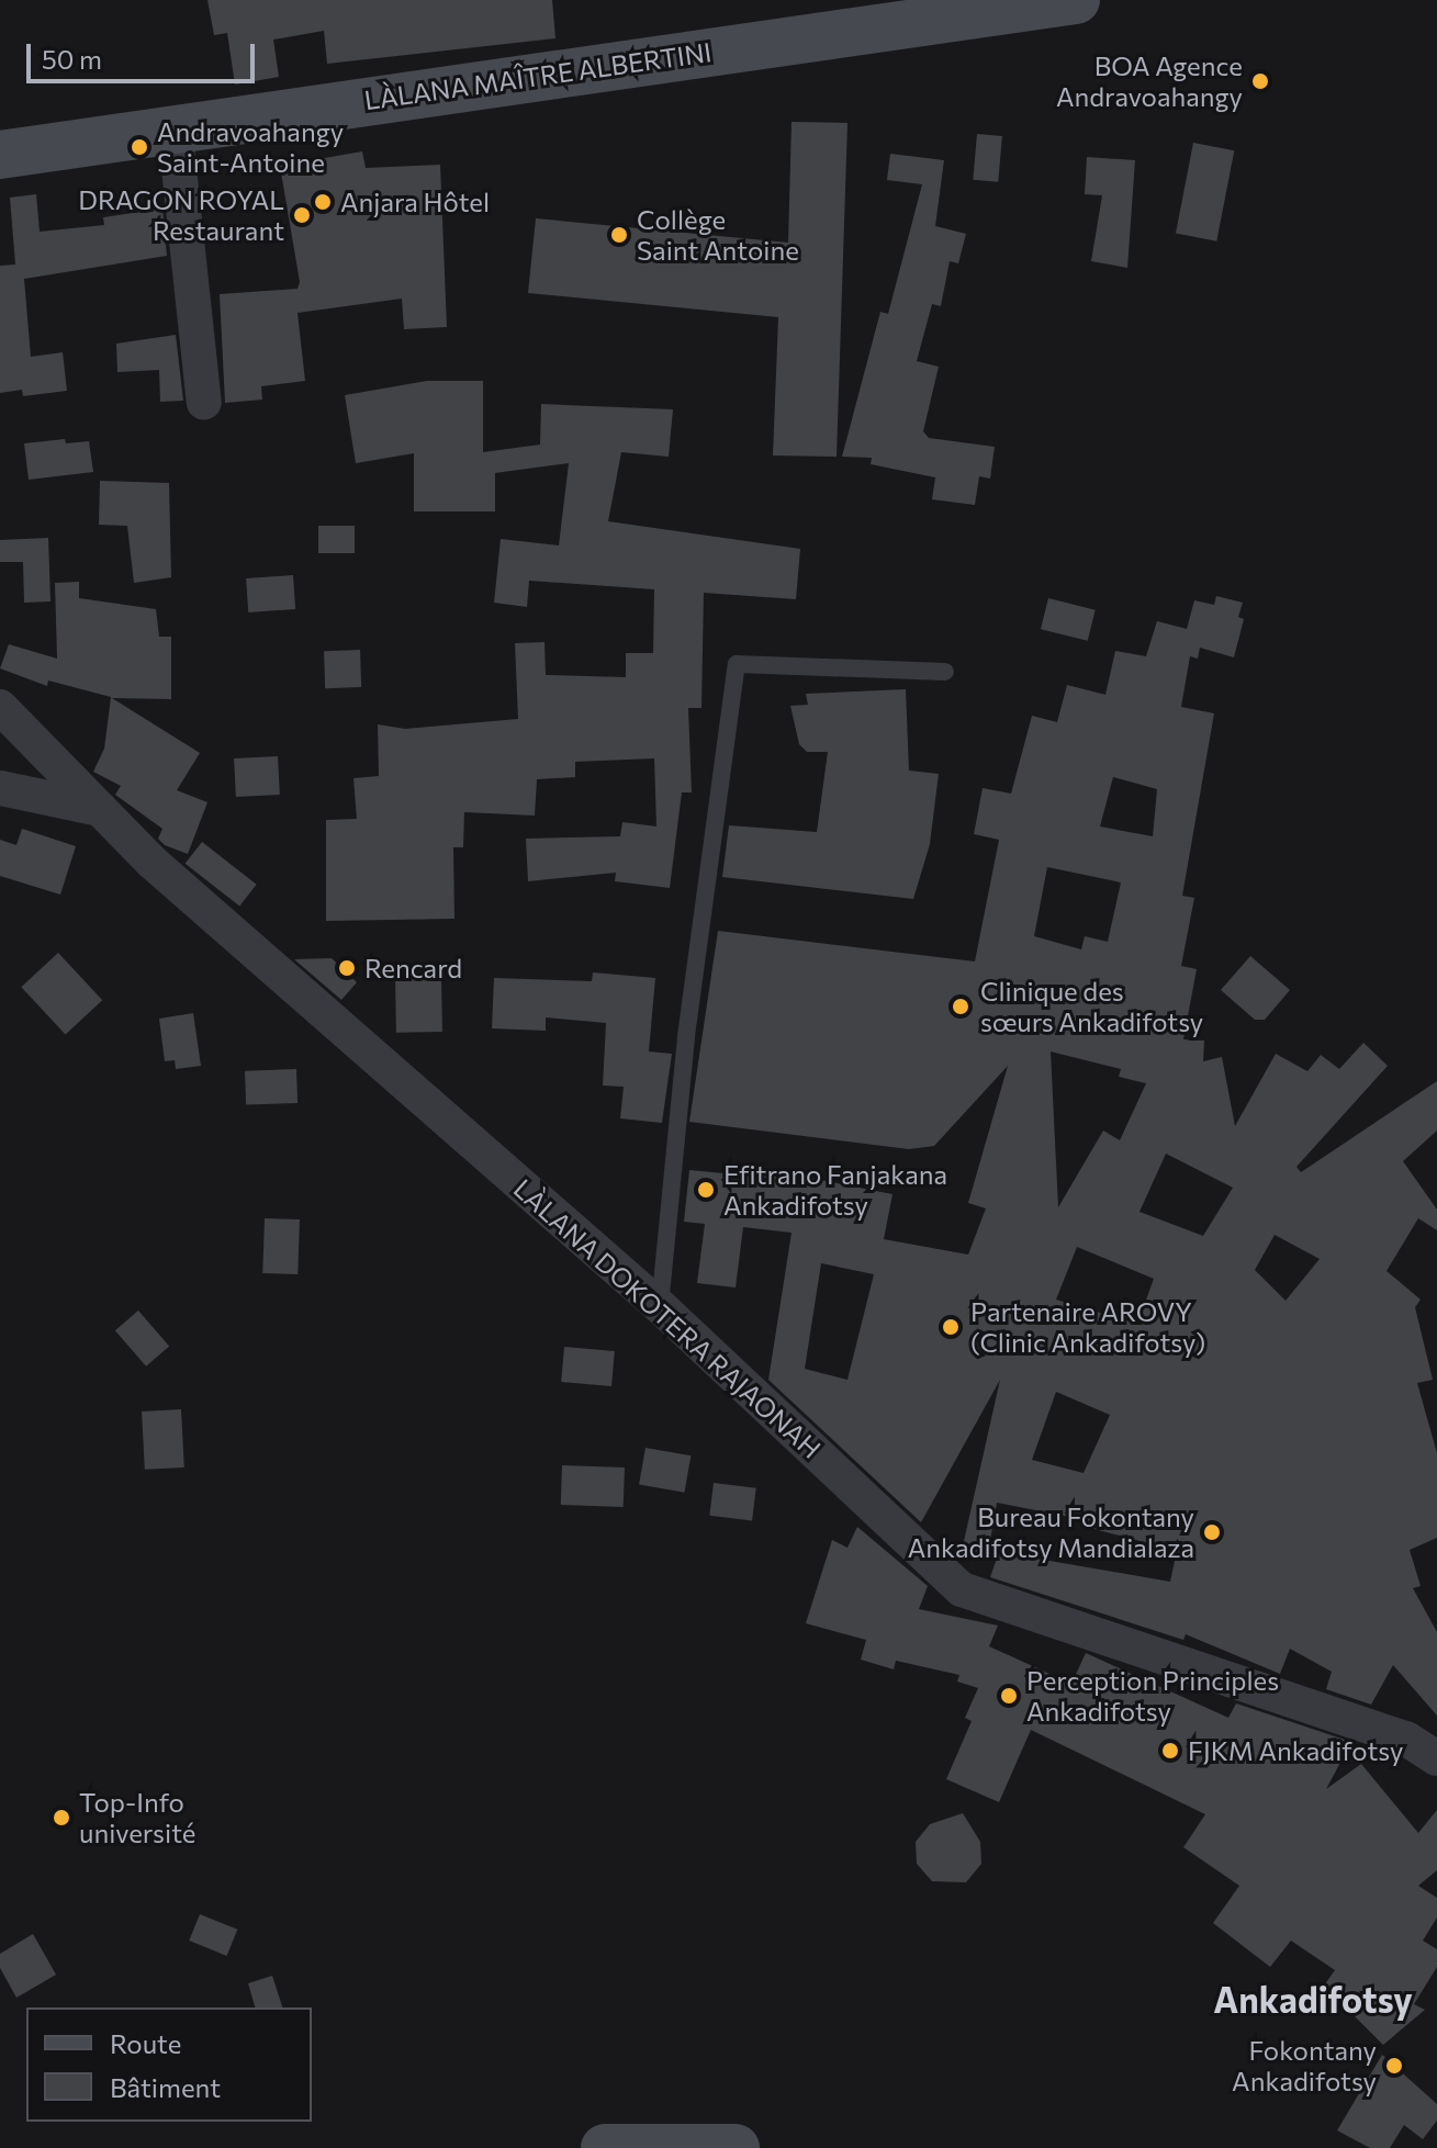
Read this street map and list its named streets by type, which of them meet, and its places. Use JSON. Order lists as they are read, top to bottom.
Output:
{
  "streets": {
    "main road": ["LÀLANA MAÎTRE ALBERTINI"],
    "street": ["LÀLANA DOKOTERA RAJAONAH"]
  },
  "districts": ["Ankadifotsy"],
  "places": [
    "BOA Agence Andravoahangy",
    "Andravoahangy Saint-Antoine",
    "Anjara Hôtel",
    "DRAGON ROYAL Restaurant",
    "Collège Saint Antoine",
    "Rencard",
    "Clinique des sœurs Ankadifotsy",
    "Efitrano Fanjakana Ankadifotsy",
    "Partenaire AROVY (Clinic Ankadifotsy)",
    "Bureau Fokontany Ankadifotsy Mandialaza",
    "Perception Principles Ankadifotsy",
    "FJKM Ankadifotsy",
    "Top-Info université",
    "Fokontany Ankadifotsy"
  ],
  "legend": ["Route", "Bâtiment"],
  "scale_bar": "50 m"
}
